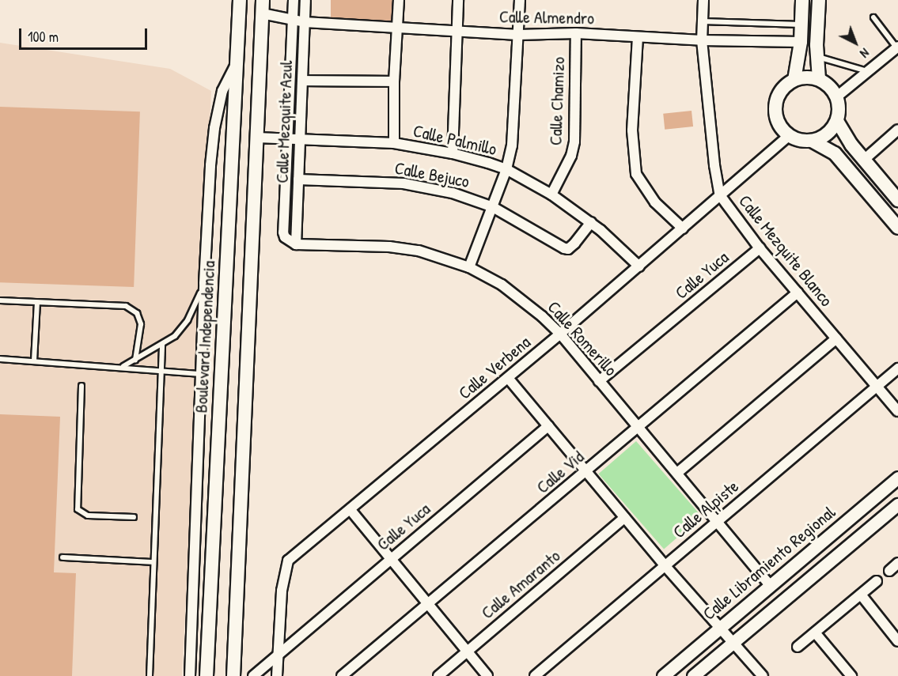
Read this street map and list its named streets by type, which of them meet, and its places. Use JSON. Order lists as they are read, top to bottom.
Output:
{
  "streets": {
    "main road": ["Boulevard Independencia"],
    "street": [
      "Calle Almendro",
      "Calle Chamizo",
      "Calle Mezquite Azul",
      "Calle Palmillo",
      "Calle Bejuco",
      "Calle Mezquite Blanco",
      "Calle Yuca",
      "Calle Romerillo",
      "Calle Verbena",
      "Calle Vid",
      "Calle Alpiste",
      "Calle Libramiento Regional",
      "Calle Amaranto"
    ]
  },
  "crossings": [
    ["Calle Almendro", "Calle Chamizo"],
    ["Calle Almendro", "Calle Mezquite Azul"],
    ["Calle Almendro", "Calle Mezquite Blanco"],
    ["Calle Chamizo", "Calle Palmillo"],
    ["Calle Mezquite Azul", "Calle Palmillo"],
    ["Calle Mezquite Azul", "Calle Bejuco"],
    ["Calle Mezquite Azul", "Calle Romerillo"],
    ["Calle Palmillo", "Calle Bejuco"],
    ["Calle Palmillo", "Calle Verbena"],
    ["Calle Mezquite Blanco", "Calle Yuca"],
    ["Calle Mezquite Blanco", "Calle Verbena"],
    ["Calle Mezquite Blanco", "Calle Vid"],
    ["Calle Mezquite Blanco", "Calle Alpiste"],
    ["Calle Yuca", "Calle Romerillo"],
    ["Calle Yuca", "Calle Verbena"],
    ["Calle Romerillo", "Calle Verbena"],
    ["Calle Romerillo", "Calle Vid"],
    ["Calle Romerillo", "Calle Alpiste"],
    ["Calle Romerillo", "Calle Libramiento Regional"]
  ],
  "scale_bar": "100 m",
  "north": "bottom right"
}
